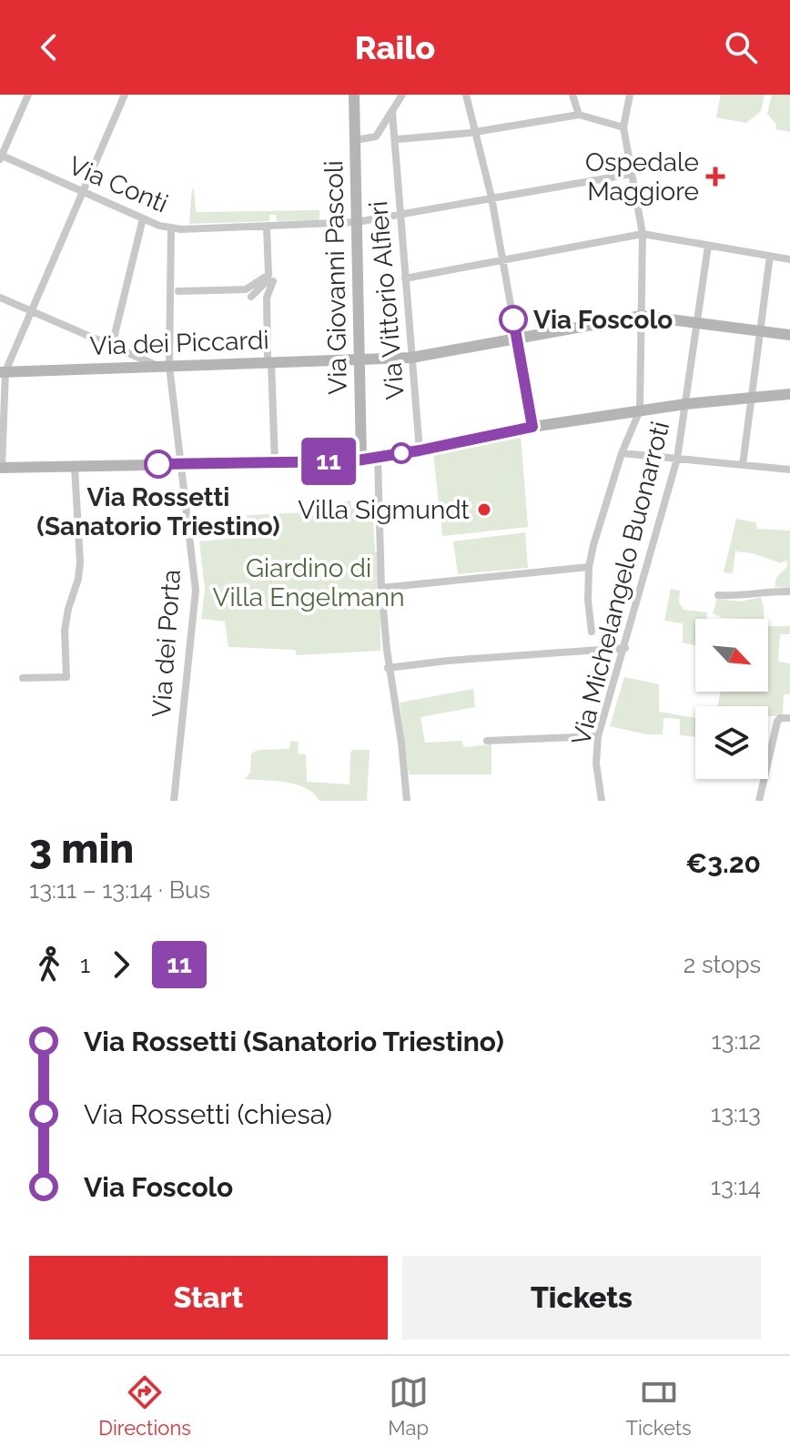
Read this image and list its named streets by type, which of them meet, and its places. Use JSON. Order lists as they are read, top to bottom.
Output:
{
  "streets": {
    "main road": ["Via Giovanni Pascoli", "Via dei Piccardi"],
    "street": [
      "Via Conti",
      "Via Vittorio Alfieri",
      "Via Michelangelo Buonarroti",
      "Via dei Porta"
    ]
  },
  "crossings": [
    ["Via Conti", "Via Giovanni Pascoli"],
    ["Via Conti", "Via Vittorio Alfieri"],
    ["Via Conti", "Via dei Porta"],
    ["Via Giovanni Pascoli", "Via dei Piccardi"],
    ["Via Vittorio Alfieri", "Via dei Piccardi"],
    ["Via dei Piccardi", "Via Michelangelo Buonarroti"],
    ["Via dei Piccardi", "Via dei Porta"]
  ],
  "parks": ["Giardino di Villa Engelmann"],
  "places": {
    "health": ["Ospedale Maggiore"],
    "other": ["Via Foscolo", "Via Rossetti (Sanatorio Triestino)", "Villa Sigmundt"]
  },
  "lines": ["bus line 11"],
  "north": "bottom right",
  "page": {
    "header": "Railo",
    "on_map": "11",
    "heading": ["3 min", "13:11 – 13:14 · Bus", "€3.20"],
    "legs": ["1", "11", "2 stops"],
    "list": [
      {
        "name": "Via Rossetti (Sanatorio Triestino)",
        "value": "13:12"
      },
      {
        "name": "Via Rossetti (chiesa)",
        "value": "13:13"
      },
      {
        "name": "Via Foscolo",
        "value": "13:14"
      }
    ],
    "buttons": ["Start", "Tickets"],
    "tabs": ["Directions", "Map", "Tickets"]
  }
}
